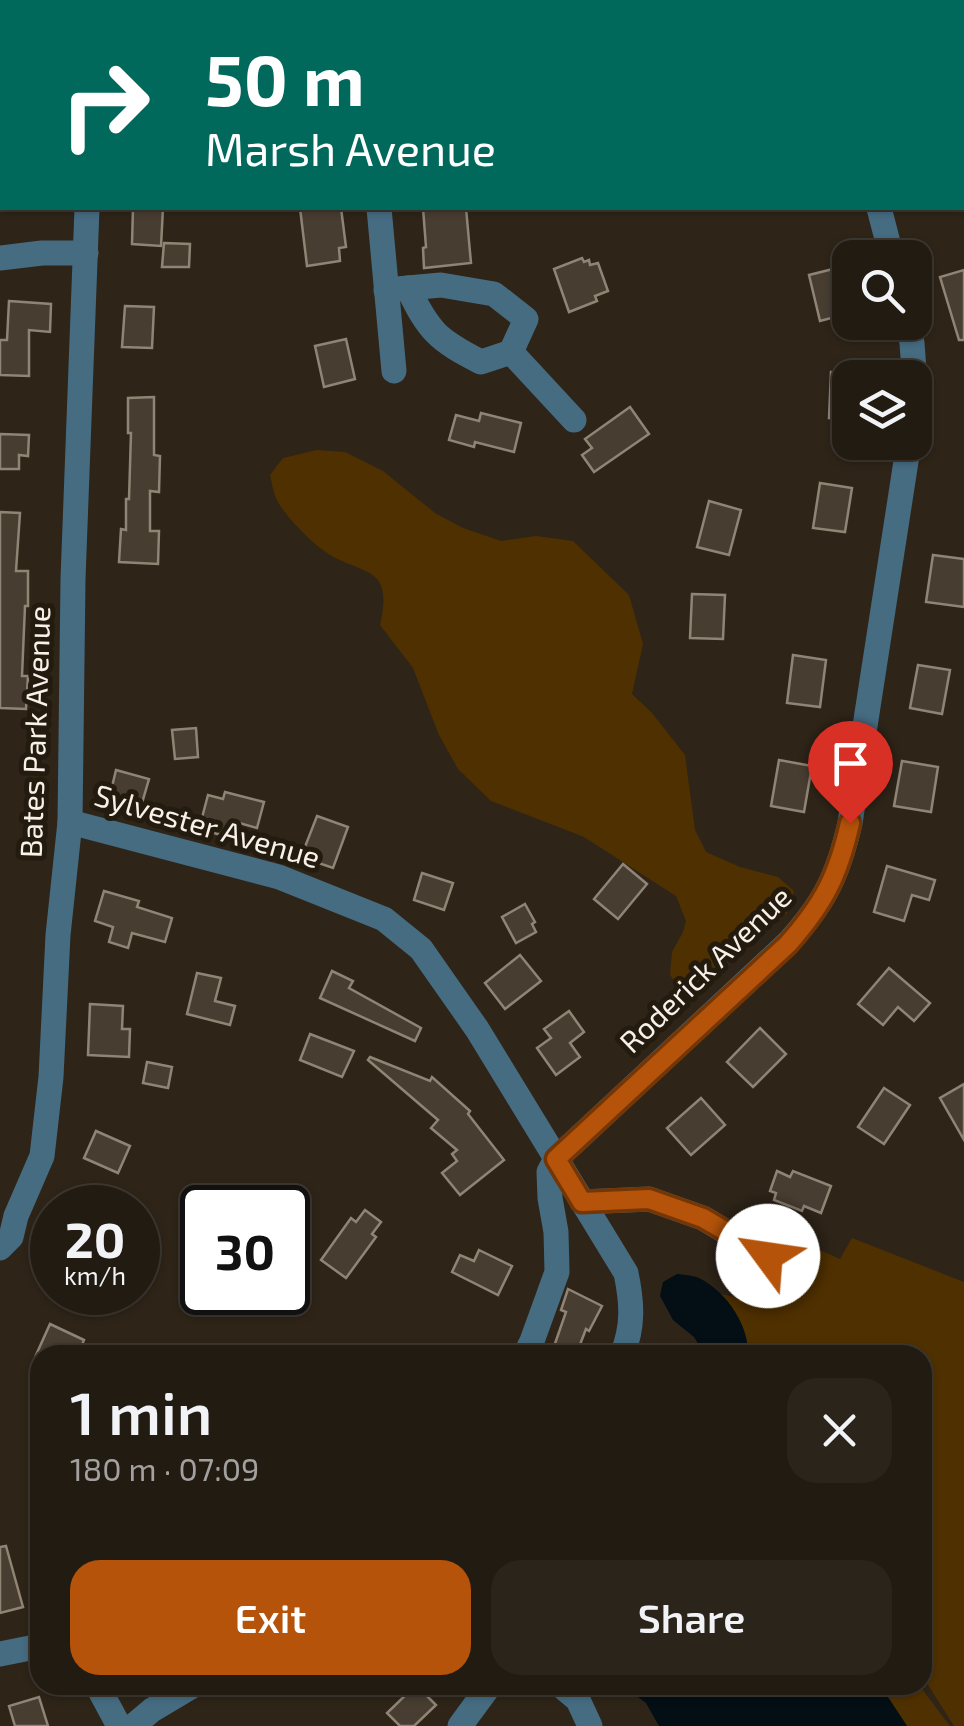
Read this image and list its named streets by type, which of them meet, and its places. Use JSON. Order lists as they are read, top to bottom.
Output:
{
  "streets": {
    "street": ["Bates Park Avenue", "Sylvester Avenue", "Roderick Avenue"]
  },
  "crossings": [
    ["Bates Park Avenue", "Sylvester Avenue"],
    ["Sylvester Avenue", "Roderick Avenue"]
  ],
  "page": {
    "turn": ["50 m", "Marsh Avenue"],
    "speed": "20 km/h",
    "limit": "30",
    "heading": ["1 min", "180 m · 07:09"],
    "buttons": ["Exit", "Share"]
  }
}
